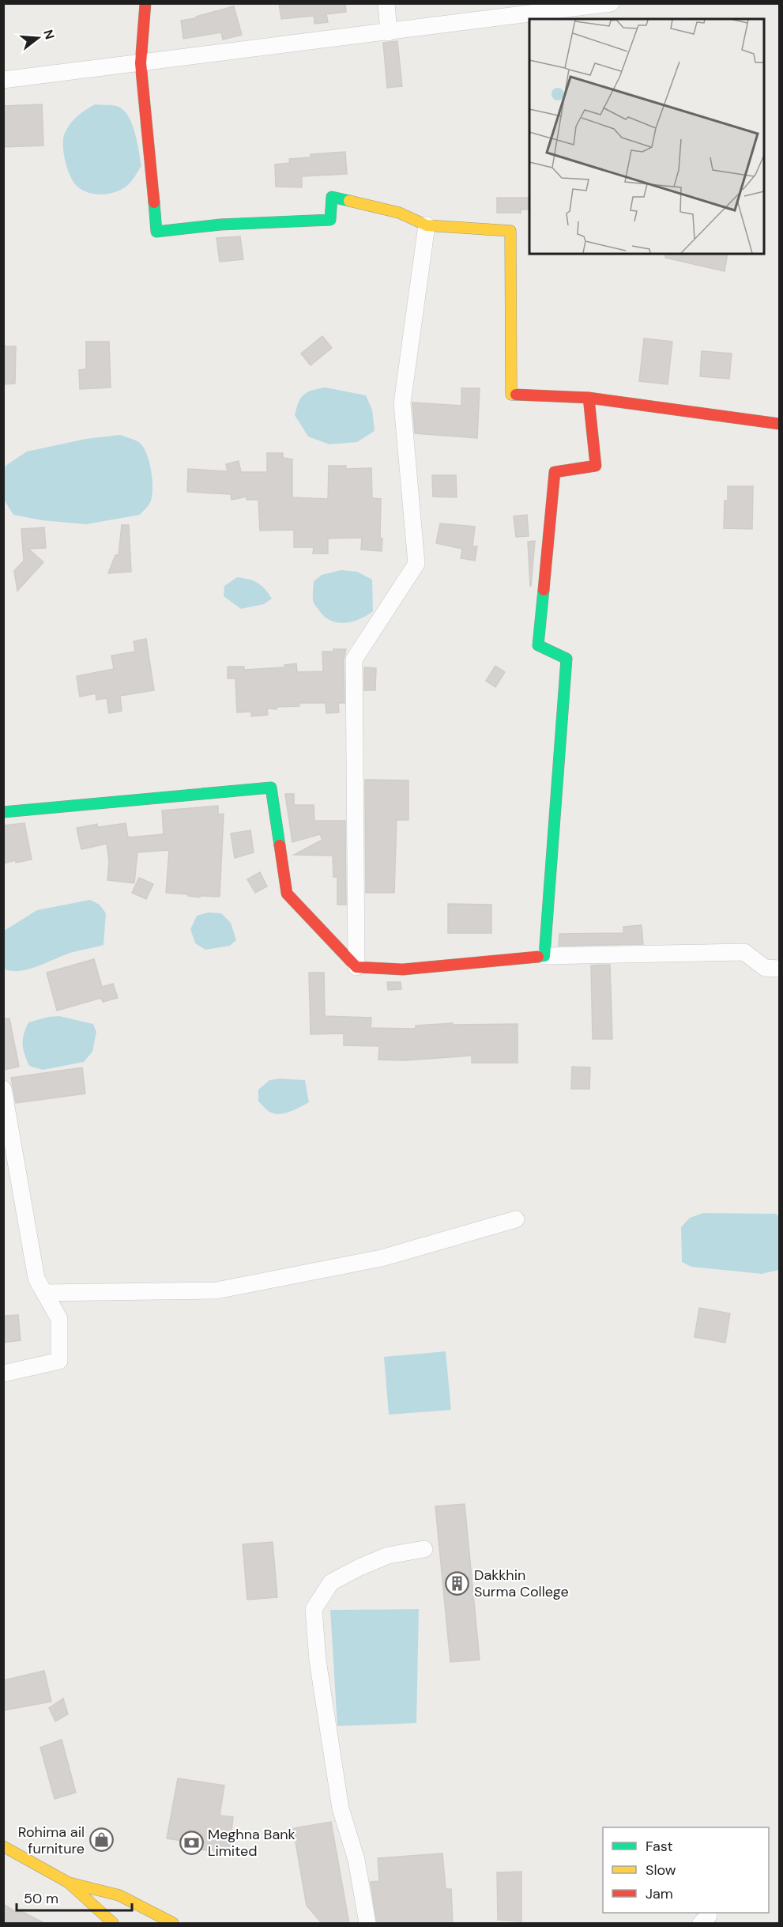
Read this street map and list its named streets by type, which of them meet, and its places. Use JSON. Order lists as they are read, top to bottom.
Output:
{
  "places": {
    "building": ["Dakkhin Surma College"],
    "shop": ["Rohima ail furniture"],
    "bank": ["Meghna Bank Limited"]
  },
  "legend": ["Fast", "Slow", "Jam"],
  "scale_bar": "50 m",
  "north": "right"
}
